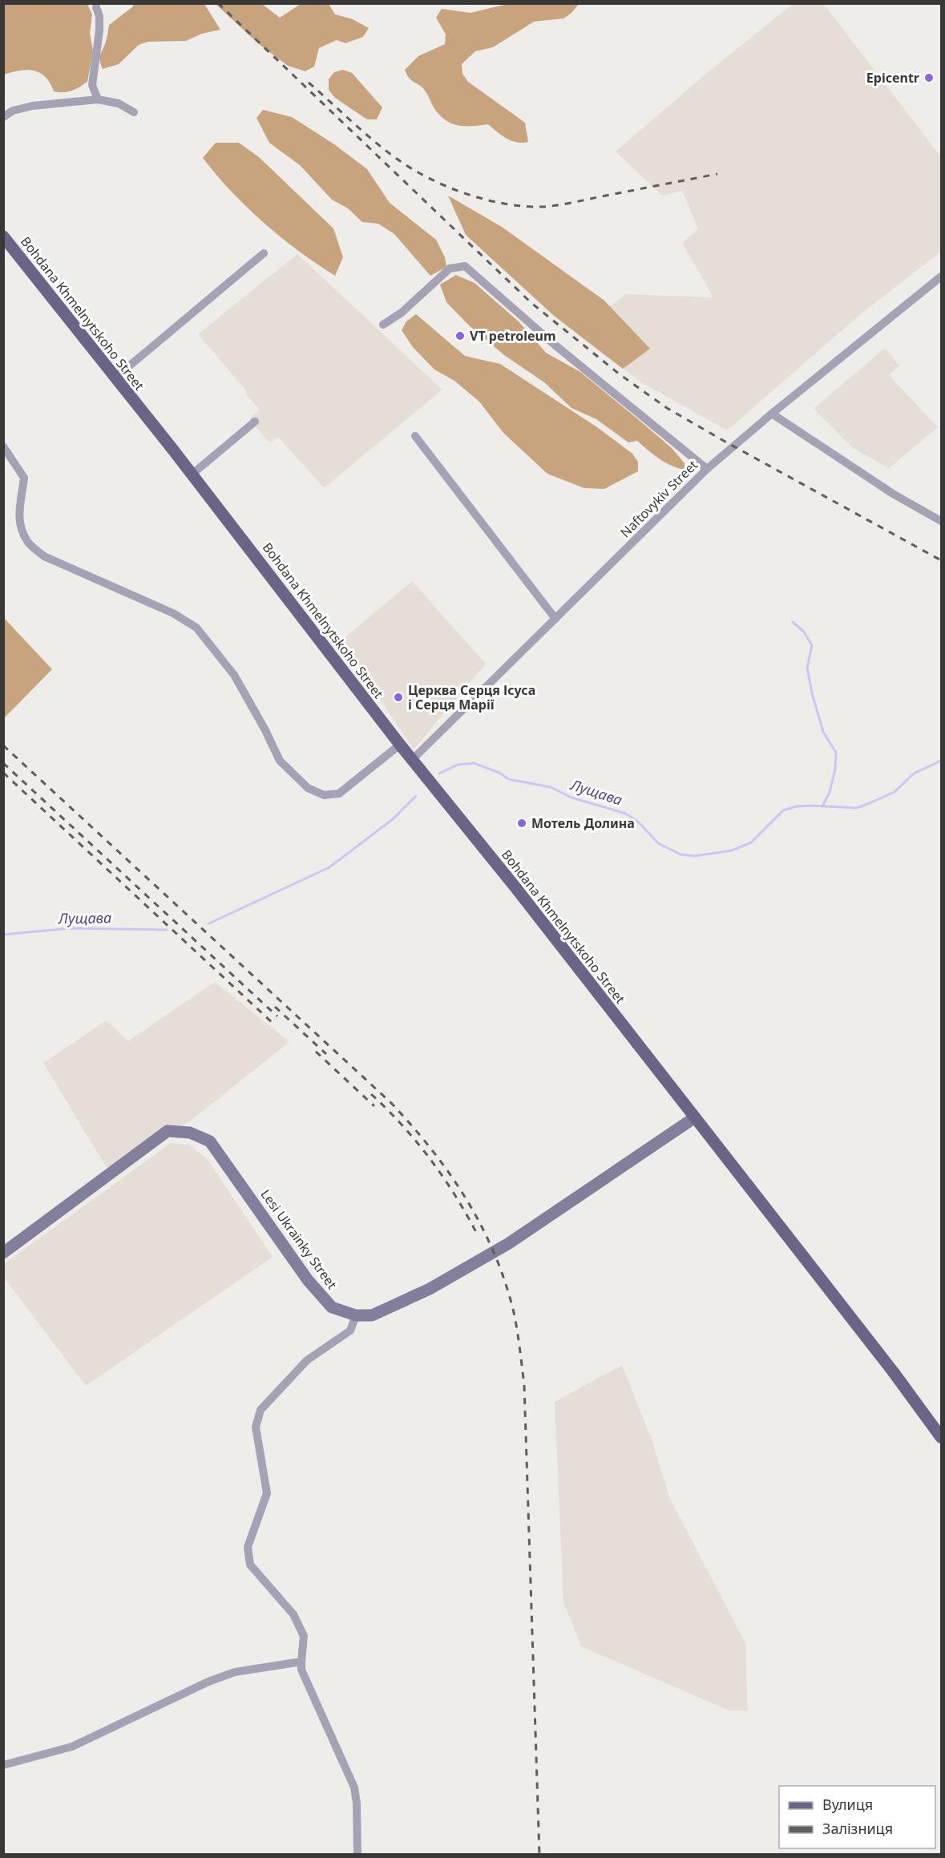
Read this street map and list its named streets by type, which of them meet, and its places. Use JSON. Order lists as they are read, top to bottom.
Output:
{
  "streets": {
    "main road": ["Bohdana Khmelnytskoho Street"],
    "street": ["Naftovykiv Street", "Lesi Ukrainky Street"]
  },
  "crossings": [
    ["Bohdana Khmelnytskoho Street", "Naftovykiv Street"],
    ["Bohdana Khmelnytskoho Street", "Lesi Ukrainky Street"]
  ],
  "water": ["Лущава"],
  "places": [
    "Epicentr",
    "VT petroleum",
    "Церква Серця Ісуса і Серця Марії",
    "Мотель Долина"
  ],
  "legend": ["Вулиця", "Залізниця"]
}
